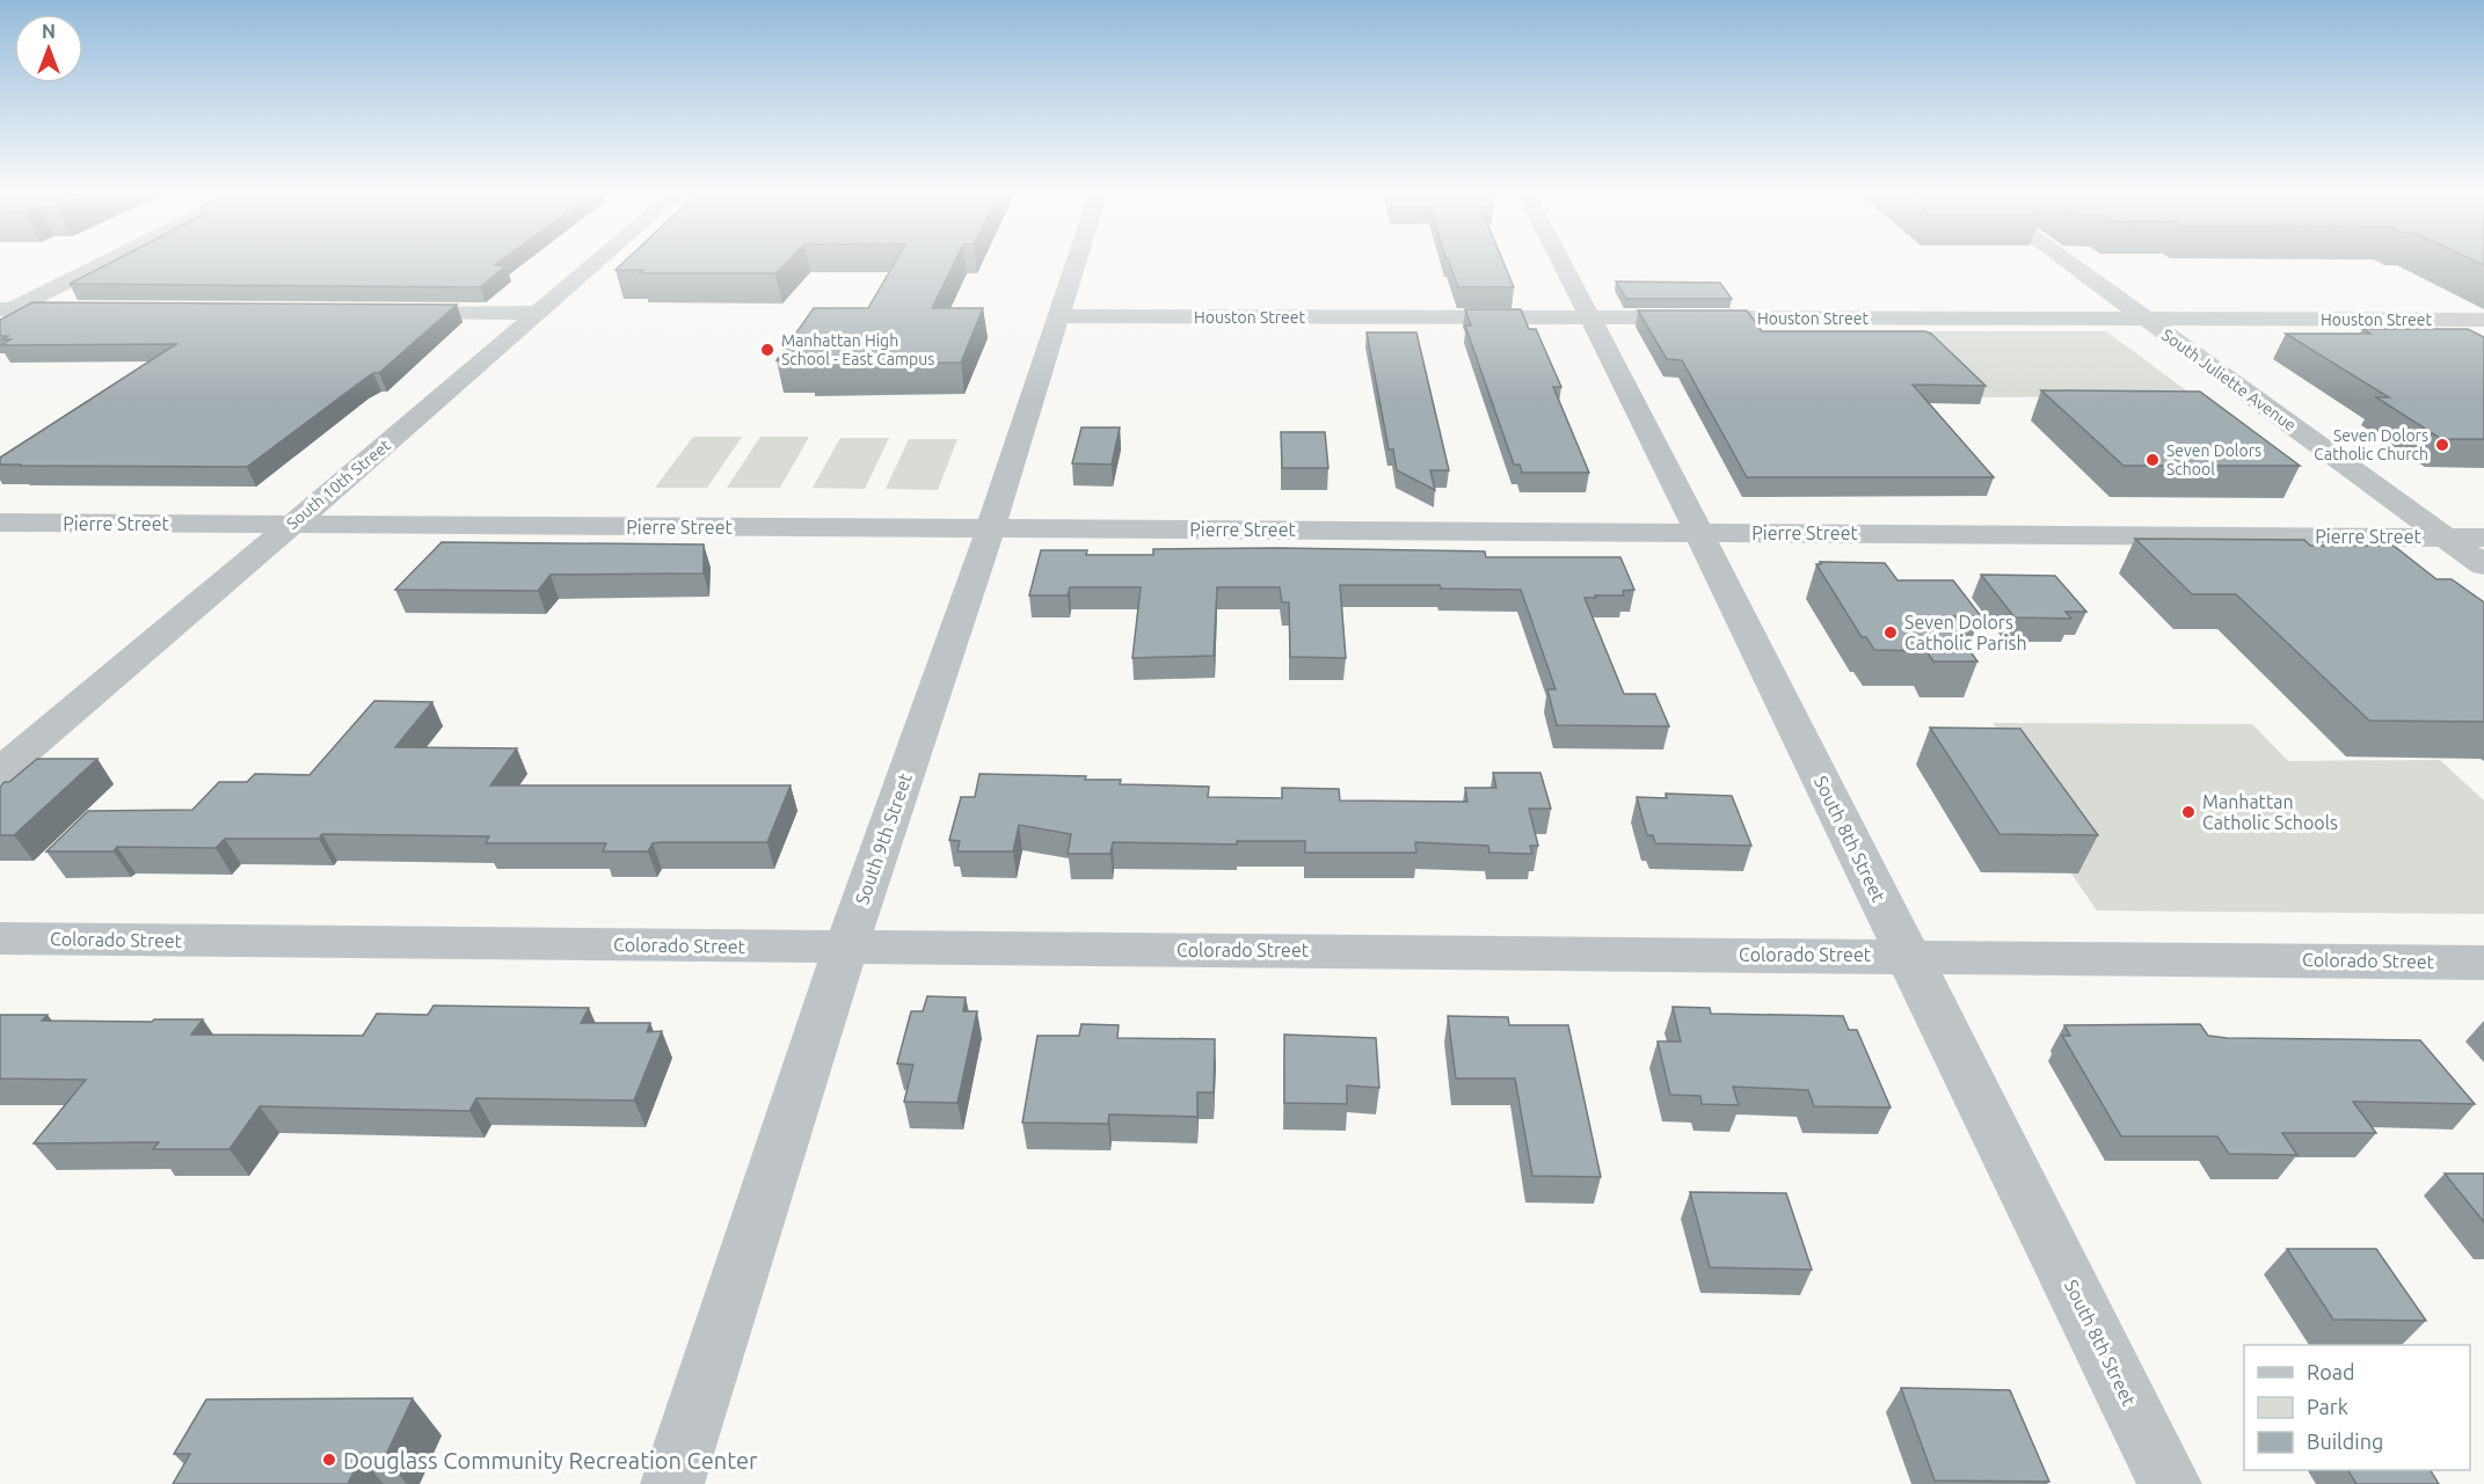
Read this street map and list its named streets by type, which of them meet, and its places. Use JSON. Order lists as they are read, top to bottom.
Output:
{
  "streets": {
    "street": [
      "Houston Street",
      "South Juliette Avenue",
      "South 10th Street",
      "Pierre Street",
      "South 9th Street",
      "South 8th Street",
      "Colorado Street"
    ]
  },
  "crossings": [
    ["Houston Street", "South Juliette Avenue"],
    ["Houston Street", "South 9th Street"],
    ["Houston Street", "South 8th Street"],
    ["South Juliette Avenue", "Pierre Street"],
    ["South 10th Street", "Pierre Street"],
    ["Pierre Street", "South 9th Street"],
    ["Pierre Street", "South 8th Street"],
    ["South 9th Street", "Colorado Street"],
    ["South 8th Street", "Colorado Street"]
  ],
  "places": [
    "Manhattan High School - East Campus",
    "Seven Dolors Catholic Church",
    "Seven Dolors School",
    "Seven Dolors Catholic Parish",
    "Manhattan Catholic Schools",
    "Douglass Community Recreation Center"
  ],
  "legend": ["Road", "Park", "Building"],
  "north": "top"
}
